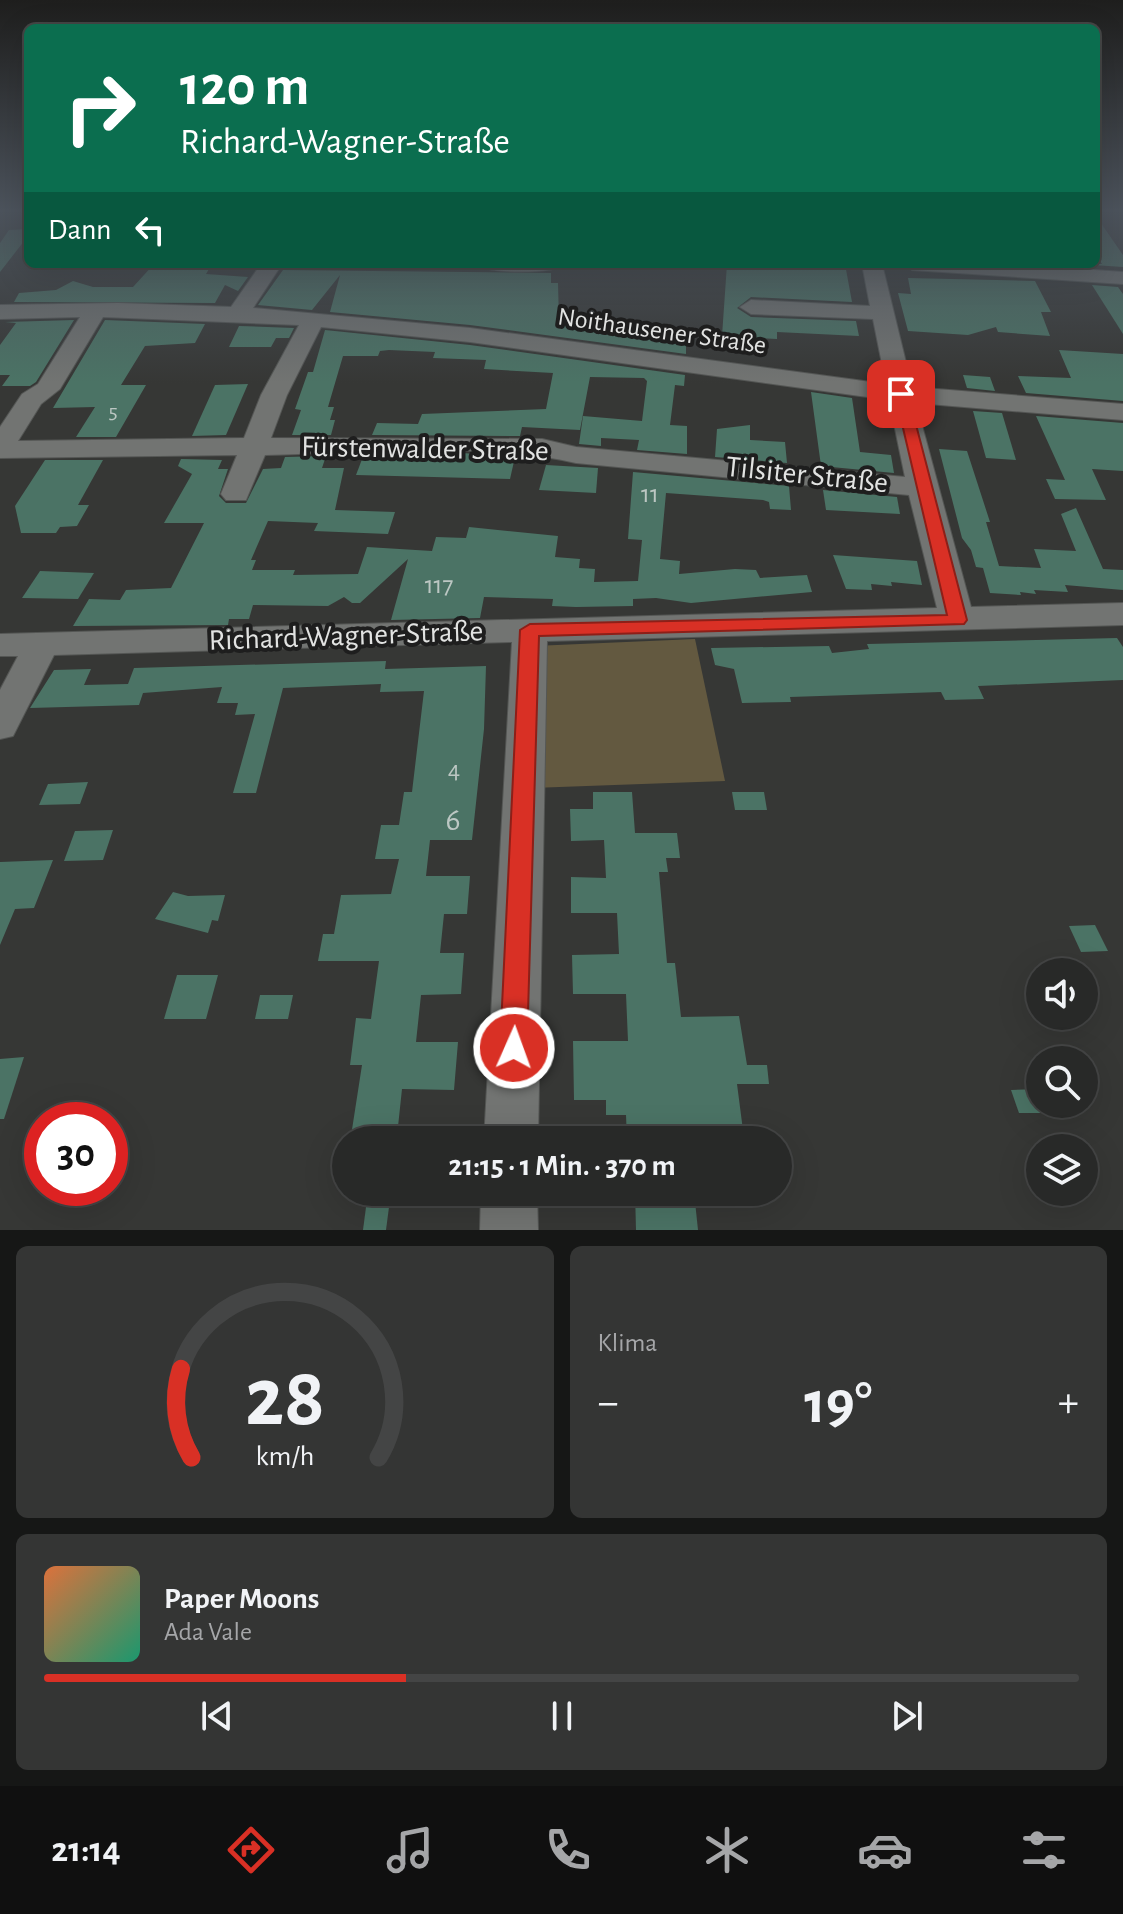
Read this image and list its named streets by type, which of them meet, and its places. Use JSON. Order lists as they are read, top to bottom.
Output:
{
  "streets": {
    "street": [
      "Noithausener Straße",
      "Fürstenwalder Straße",
      "Tilsiter Straße",
      "Richard-Wagner-Straße"
    ]
  },
  "crossings": [
    ["Noithausener Straße", "Fürstenwalder Straße"],
    ["Fürstenwalder Straße", "Tilsiter Straße"]
  ],
  "house_numbers": [
    "5",
    "11",
    "117",
    "4",
    "6"
  ],
  "page": {
    "turn": ["120 m", "Richard-Wagner-Straße"],
    "then": "Dann",
    "limit": "30",
    "trip": "21:15 · 1 Min. · 370 m",
    "tile": "Klima",
    "heat": ["−", "19°", "+"],
    "song": ["Paper Moons", "Ada Vale"],
    "tabs": "21:14",
    "gauge": ["28", "km/h"]
  }
}
